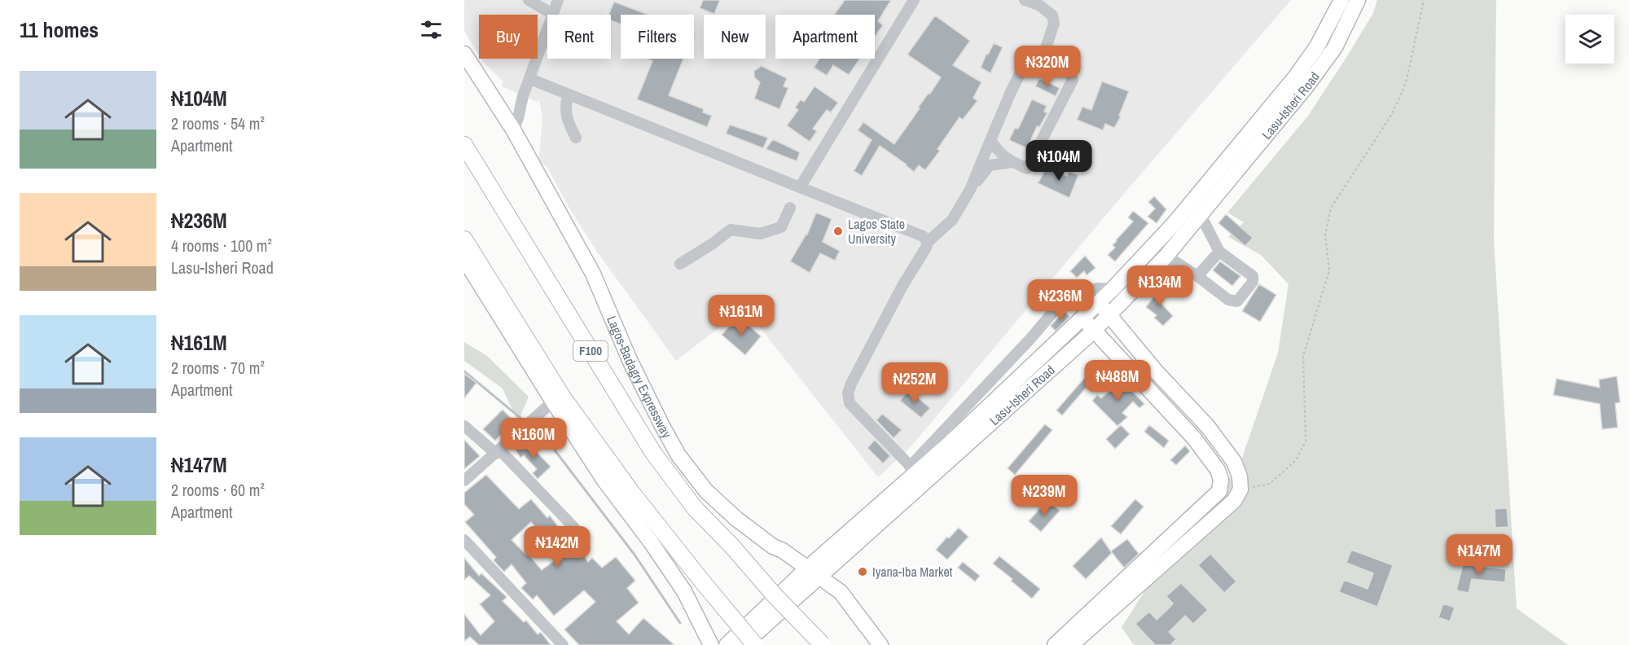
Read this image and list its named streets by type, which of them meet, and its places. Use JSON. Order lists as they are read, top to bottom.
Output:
{
  "streets": {
    "highway": ["F100", "Lagos-Badagry Expressway"],
    "main road": ["Lasu-Isheri Road"]
  },
  "crossings": [
    ["Lasu-Isheri Road", "Lagos-Badagry Expressway"]
  ],
  "places": ["Lagos State University", "Iyana-Iba Market"],
  "page": {
    "heading": "11 homes",
    "chip": [
      "Buy",
      "Rent",
      "Filters",
      "New",
      "Apartment"
    ],
    "price": [
      "₦320M",
      "₦104M",
      "₦134M",
      "₦236M",
      "₦161M",
      "₦488M",
      "₦252M",
      "₦160M",
      "₦239M",
      "₦142M",
      "₦147M"
    ],
    "list": [
      {
        "name": "₦104M",
        "note": "2 rooms · 54 m² · Apartment"
      },
      {
        "name": "₦236M",
        "note": "4 rooms · 100 m² · Lasu-Isheri Road"
      },
      {
        "name": "₦161M",
        "note": "2 rooms · 70 m² · Apartment"
      },
      {
        "name": "₦147M",
        "note": "2 rooms · 60 m² · Apartment"
      }
    ]
  }
}
